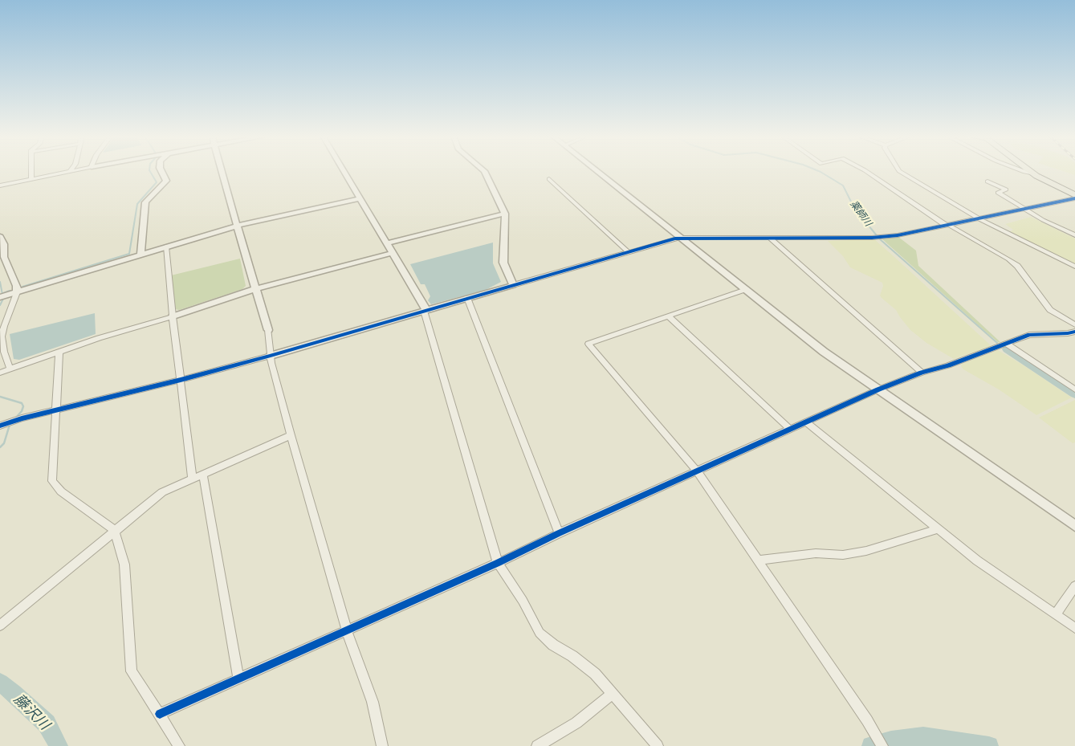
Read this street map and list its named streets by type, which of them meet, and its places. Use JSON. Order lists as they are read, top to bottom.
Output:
{
  "water": ["薬師川", "藤沢川"]
}
